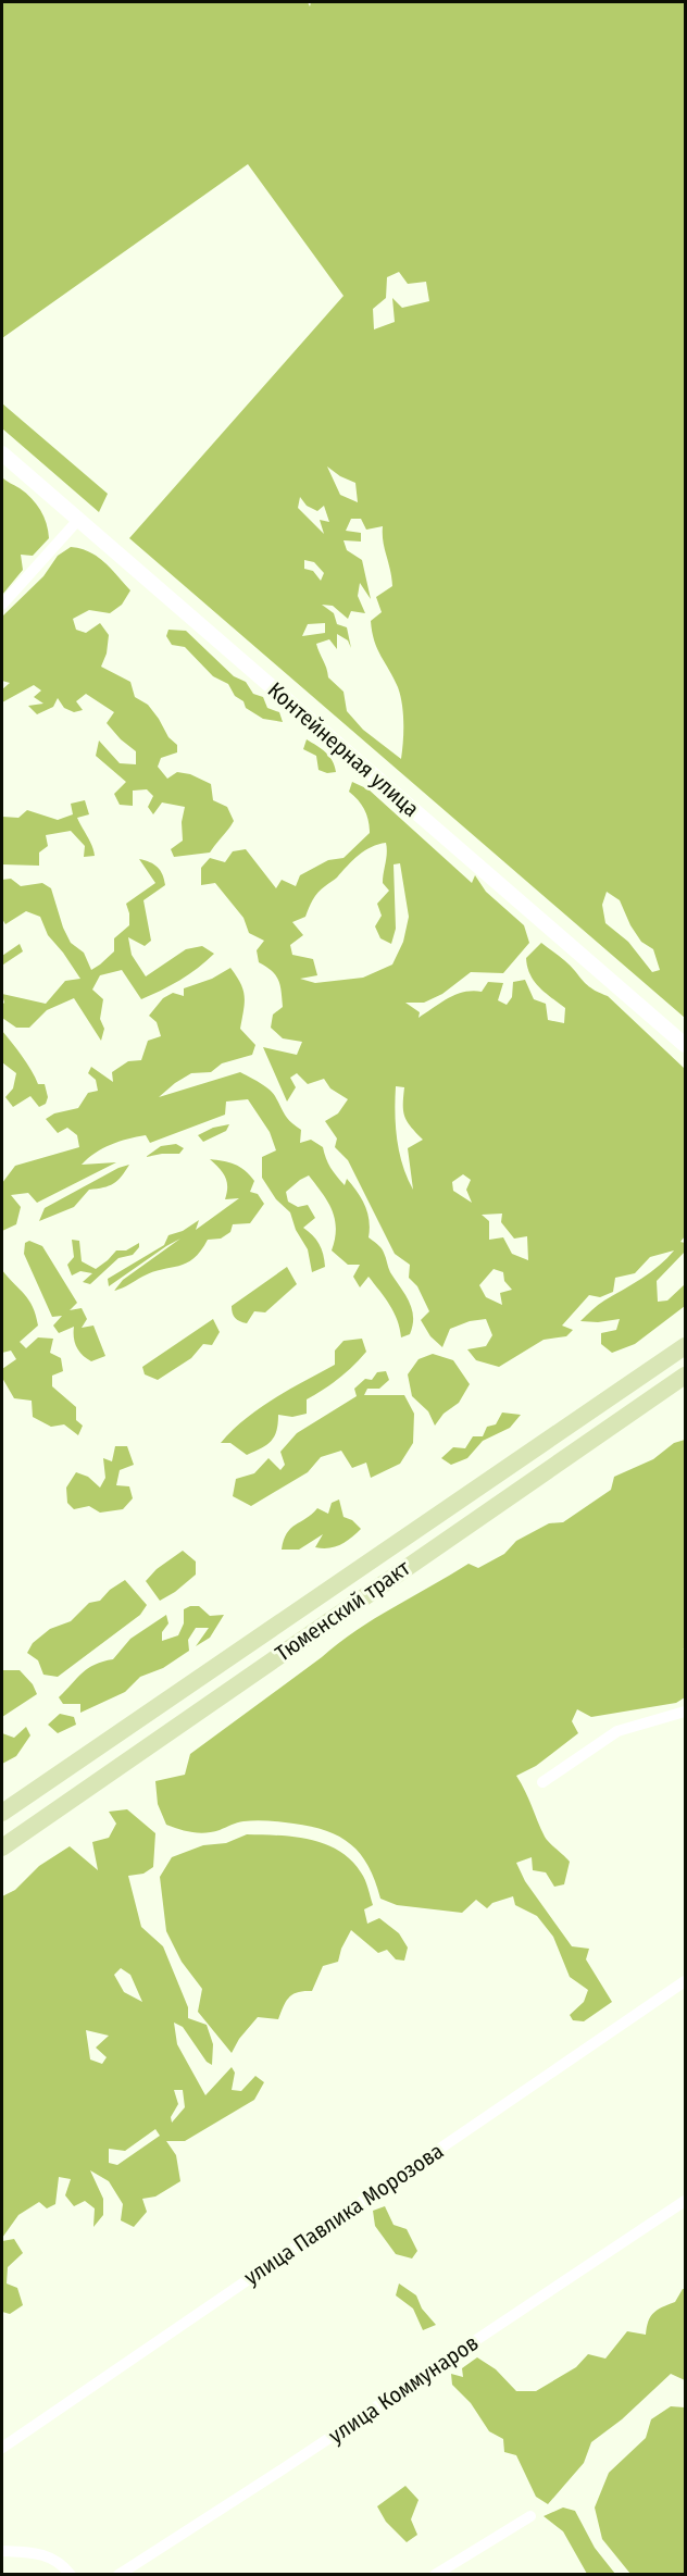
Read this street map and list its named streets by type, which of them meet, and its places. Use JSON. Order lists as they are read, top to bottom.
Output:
{
  "streets": {
    "main road": ["Тюменский тракт"],
    "street": ["Контейнерная улица", "улица Павлика Морозова", "улица Коммунаров"]
  }
}
